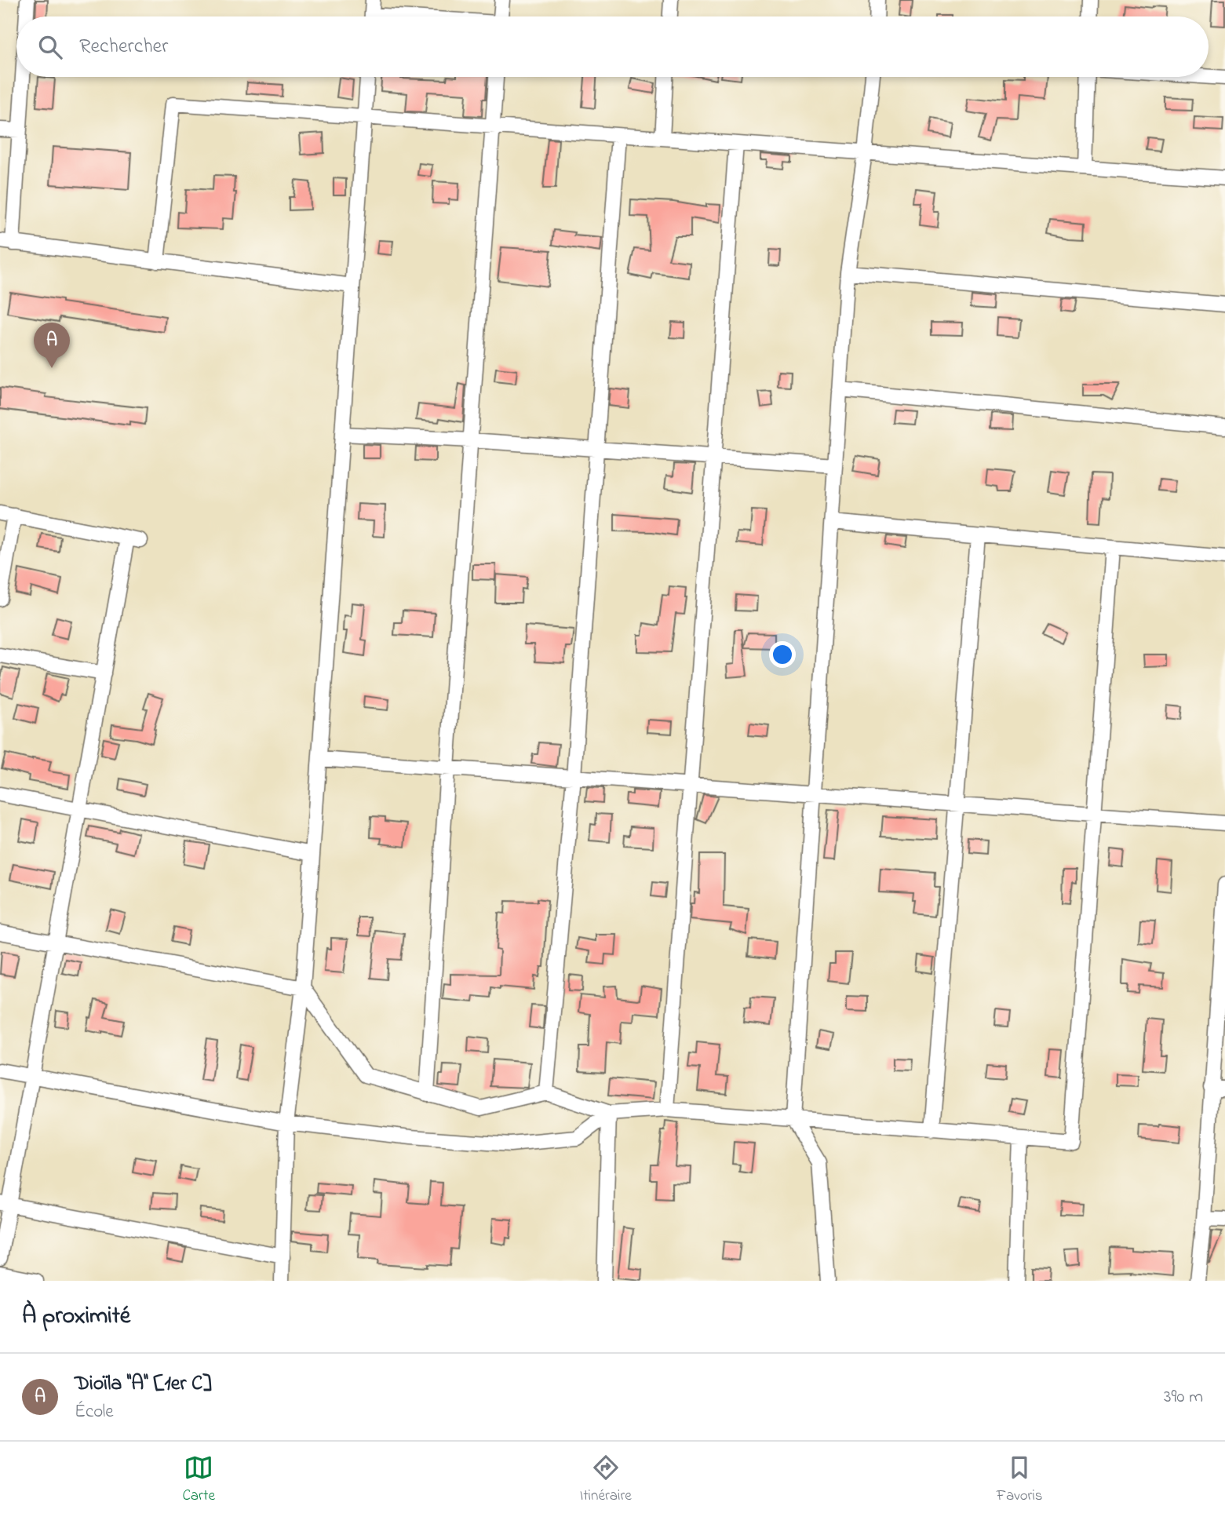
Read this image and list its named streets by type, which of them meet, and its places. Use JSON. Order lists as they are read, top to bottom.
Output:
{
  "page": {
    "search": "Rechercher",
    "pins": "A",
    "heading": "À proximité",
    "list": [
      {
        "mark": "A",
        "name": "Dioïla ''A'' [1er C]",
        "note": "École",
        "value": "390 m"
      }
    ],
    "nav": ["Carte", "Itinéraire", "Favoris"]
  }
}
